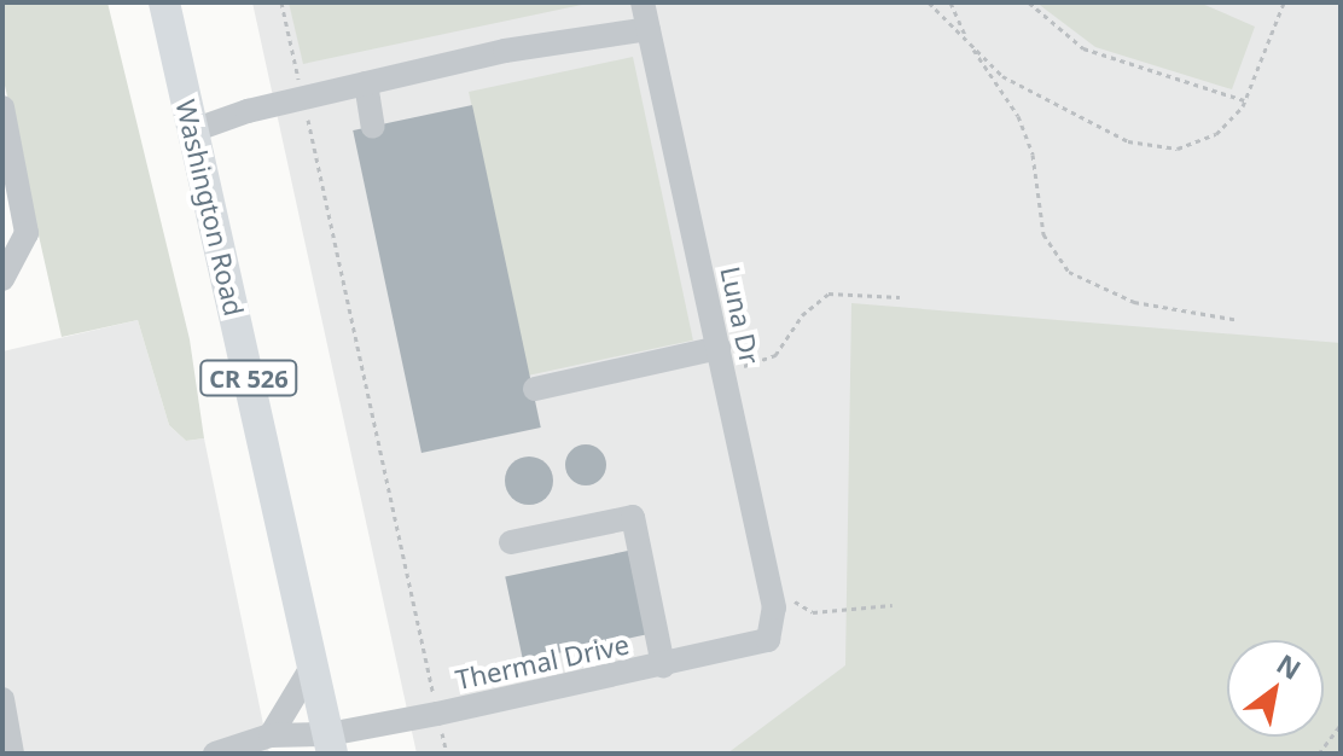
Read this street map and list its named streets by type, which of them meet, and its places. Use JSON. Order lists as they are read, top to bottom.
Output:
{
  "streets": {
    "main road": ["Washington Road", "CR 526"],
    "street": ["Luna Dr", "Thermal Drive"]
  },
  "crossings": [
    ["Washington Road", "Thermal Drive"],
    ["Luna Dr", "Thermal Drive"]
  ],
  "north": "top right"
}
